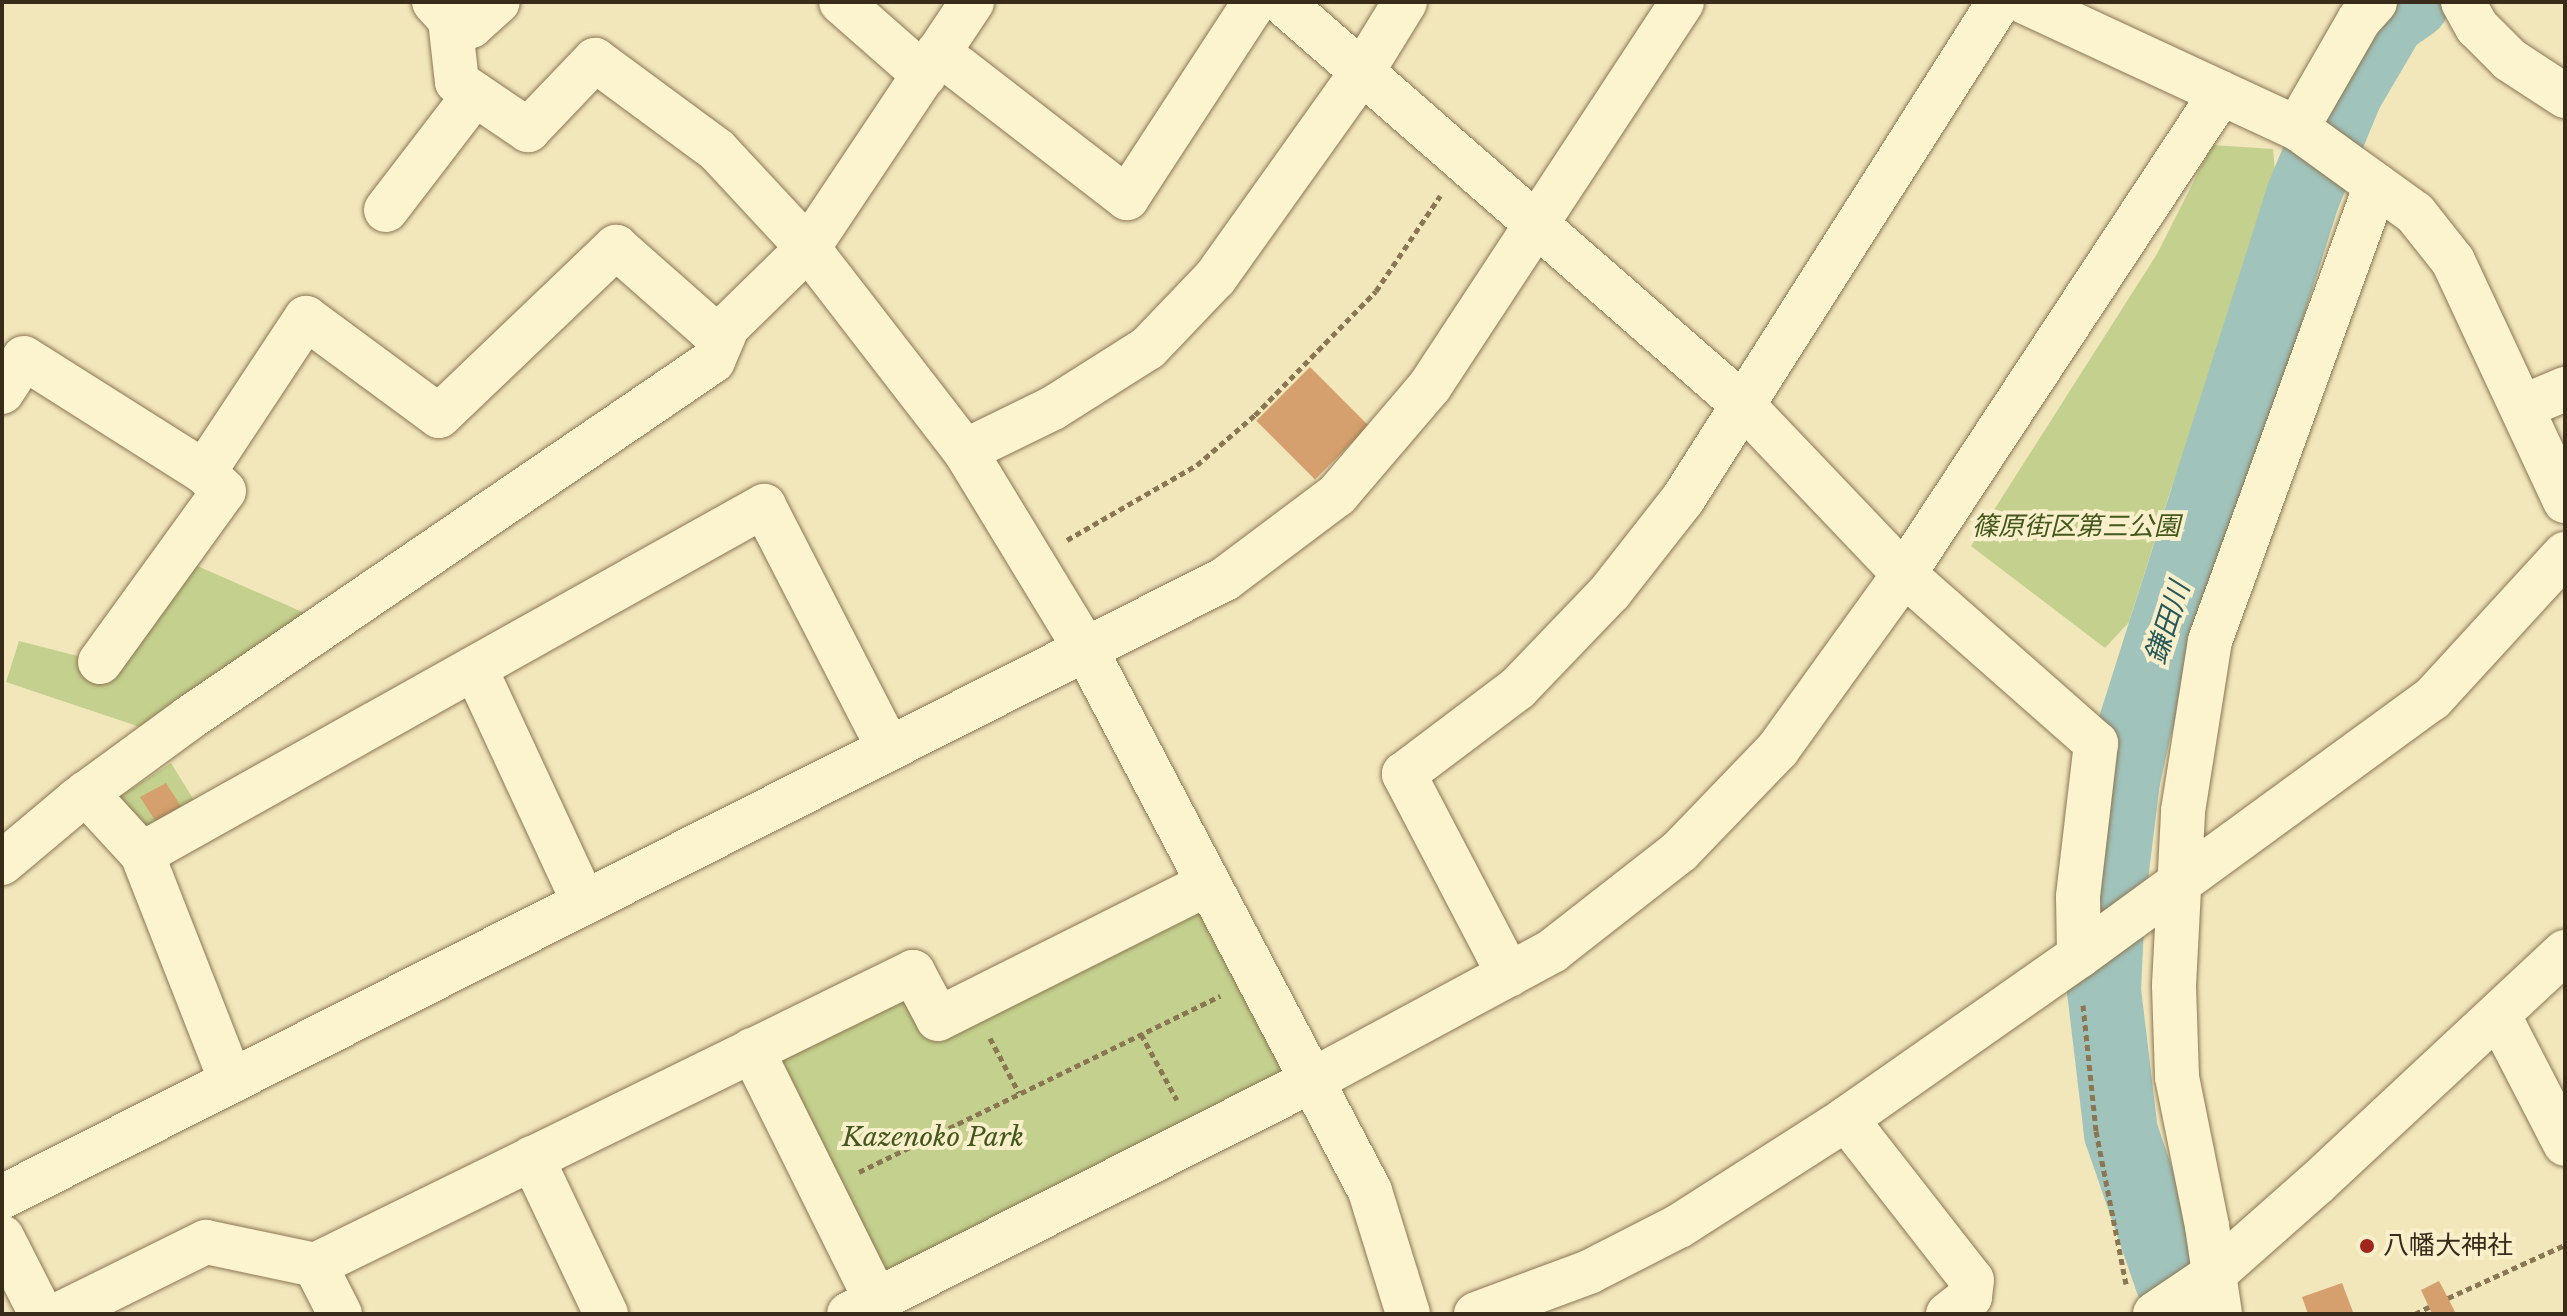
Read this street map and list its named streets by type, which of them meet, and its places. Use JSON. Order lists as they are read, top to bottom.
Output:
{
  "water": ["鎌田川"],
  "parks": ["篠原街区第三公園", "Kazenoko Park"],
  "places": ["八幡大神社"]
}
